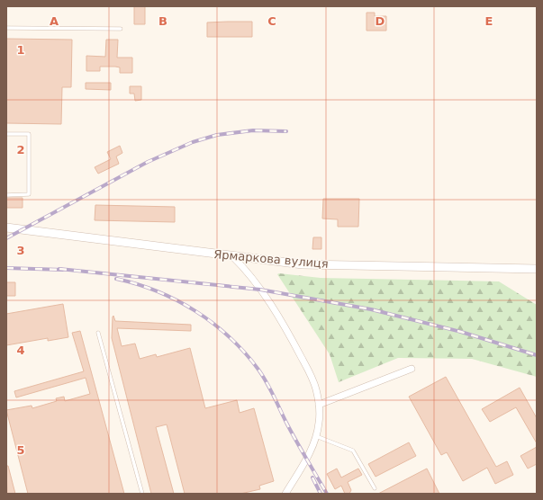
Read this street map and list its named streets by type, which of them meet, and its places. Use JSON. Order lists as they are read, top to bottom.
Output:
{
  "streets": {
    "street": ["Ярмаркова вулиця"]
  },
  "grid": {
    "columns": [
      "A",
      "B",
      "C",
      "D",
      "E"
    ],
    "rows": [
      "1",
      "2",
      "3",
      "4",
      "5"
    ]
  }
}
